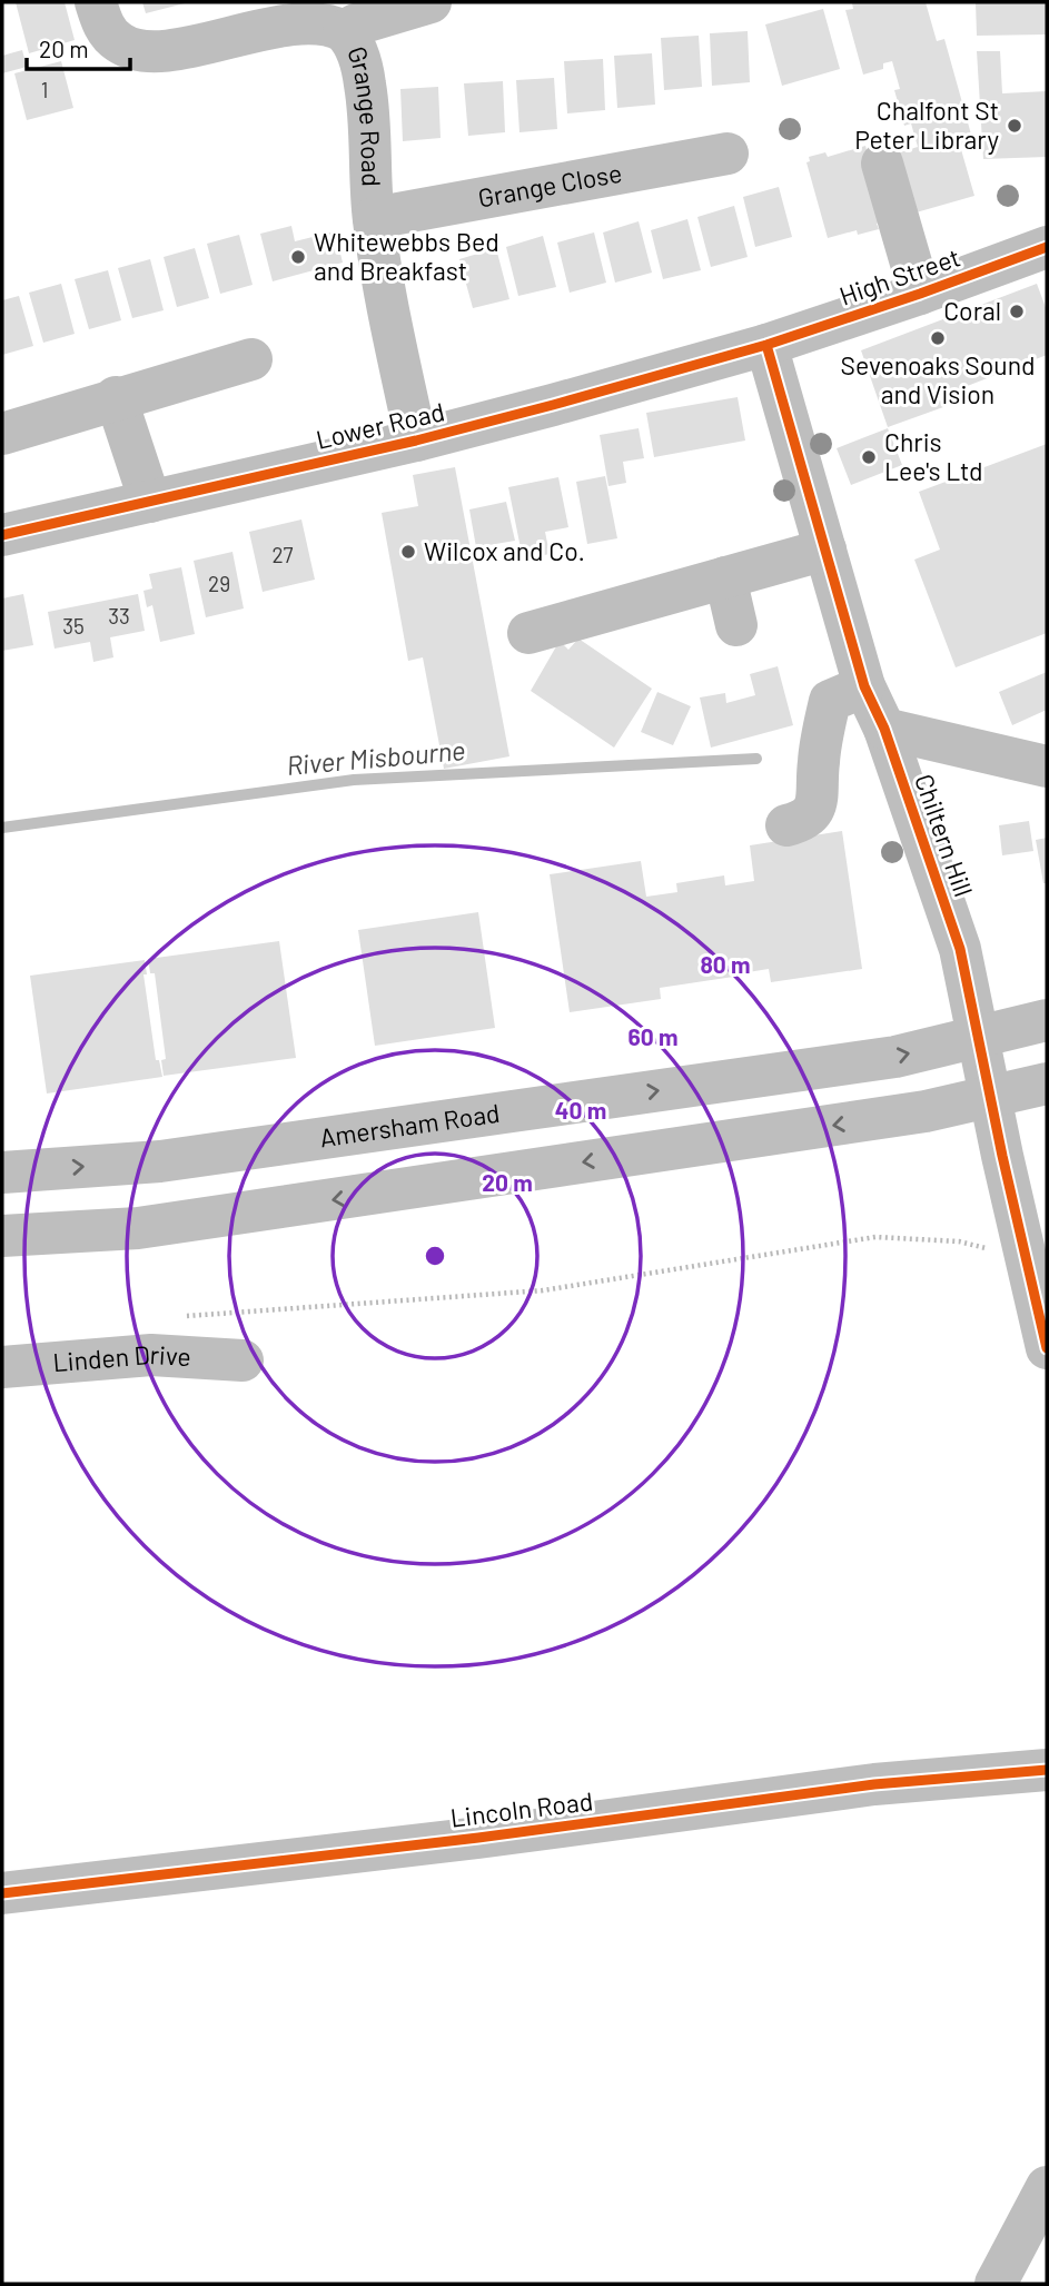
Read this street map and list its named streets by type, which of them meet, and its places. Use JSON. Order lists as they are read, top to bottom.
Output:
{
  "streets": {
    "main road": [
      "Grange Road",
      "Grange Close",
      "High Street",
      "Lower Road",
      "Chiltern Hill",
      "Amersham Road",
      "Linden Drive",
      "Lincoln Road"
    ]
  },
  "crossings": [
    ["Grange Road", "Grange Close"],
    ["Grange Road", "Lower Road"],
    ["High Street", "Lower Road"],
    ["High Street", "Chiltern Hill"],
    ["Lower Road", "Chiltern Hill"]
  ],
  "water": ["River Misbourne"],
  "places": [
    "Chalfont St Peter Library",
    "Whitewebbs Bed and Breakfast",
    "Coral",
    "Sevenoaks Sound and Vision",
    "Chris Lee's Ltd",
    "Wilcox and Co."
  ],
  "house_numbers": [
    "1",
    "27",
    "29",
    "33",
    "35"
  ],
  "scale_bar": "20 m",
  "rings": [
    "80 m",
    "60 m",
    "40 m",
    "20 m"
  ]
}
